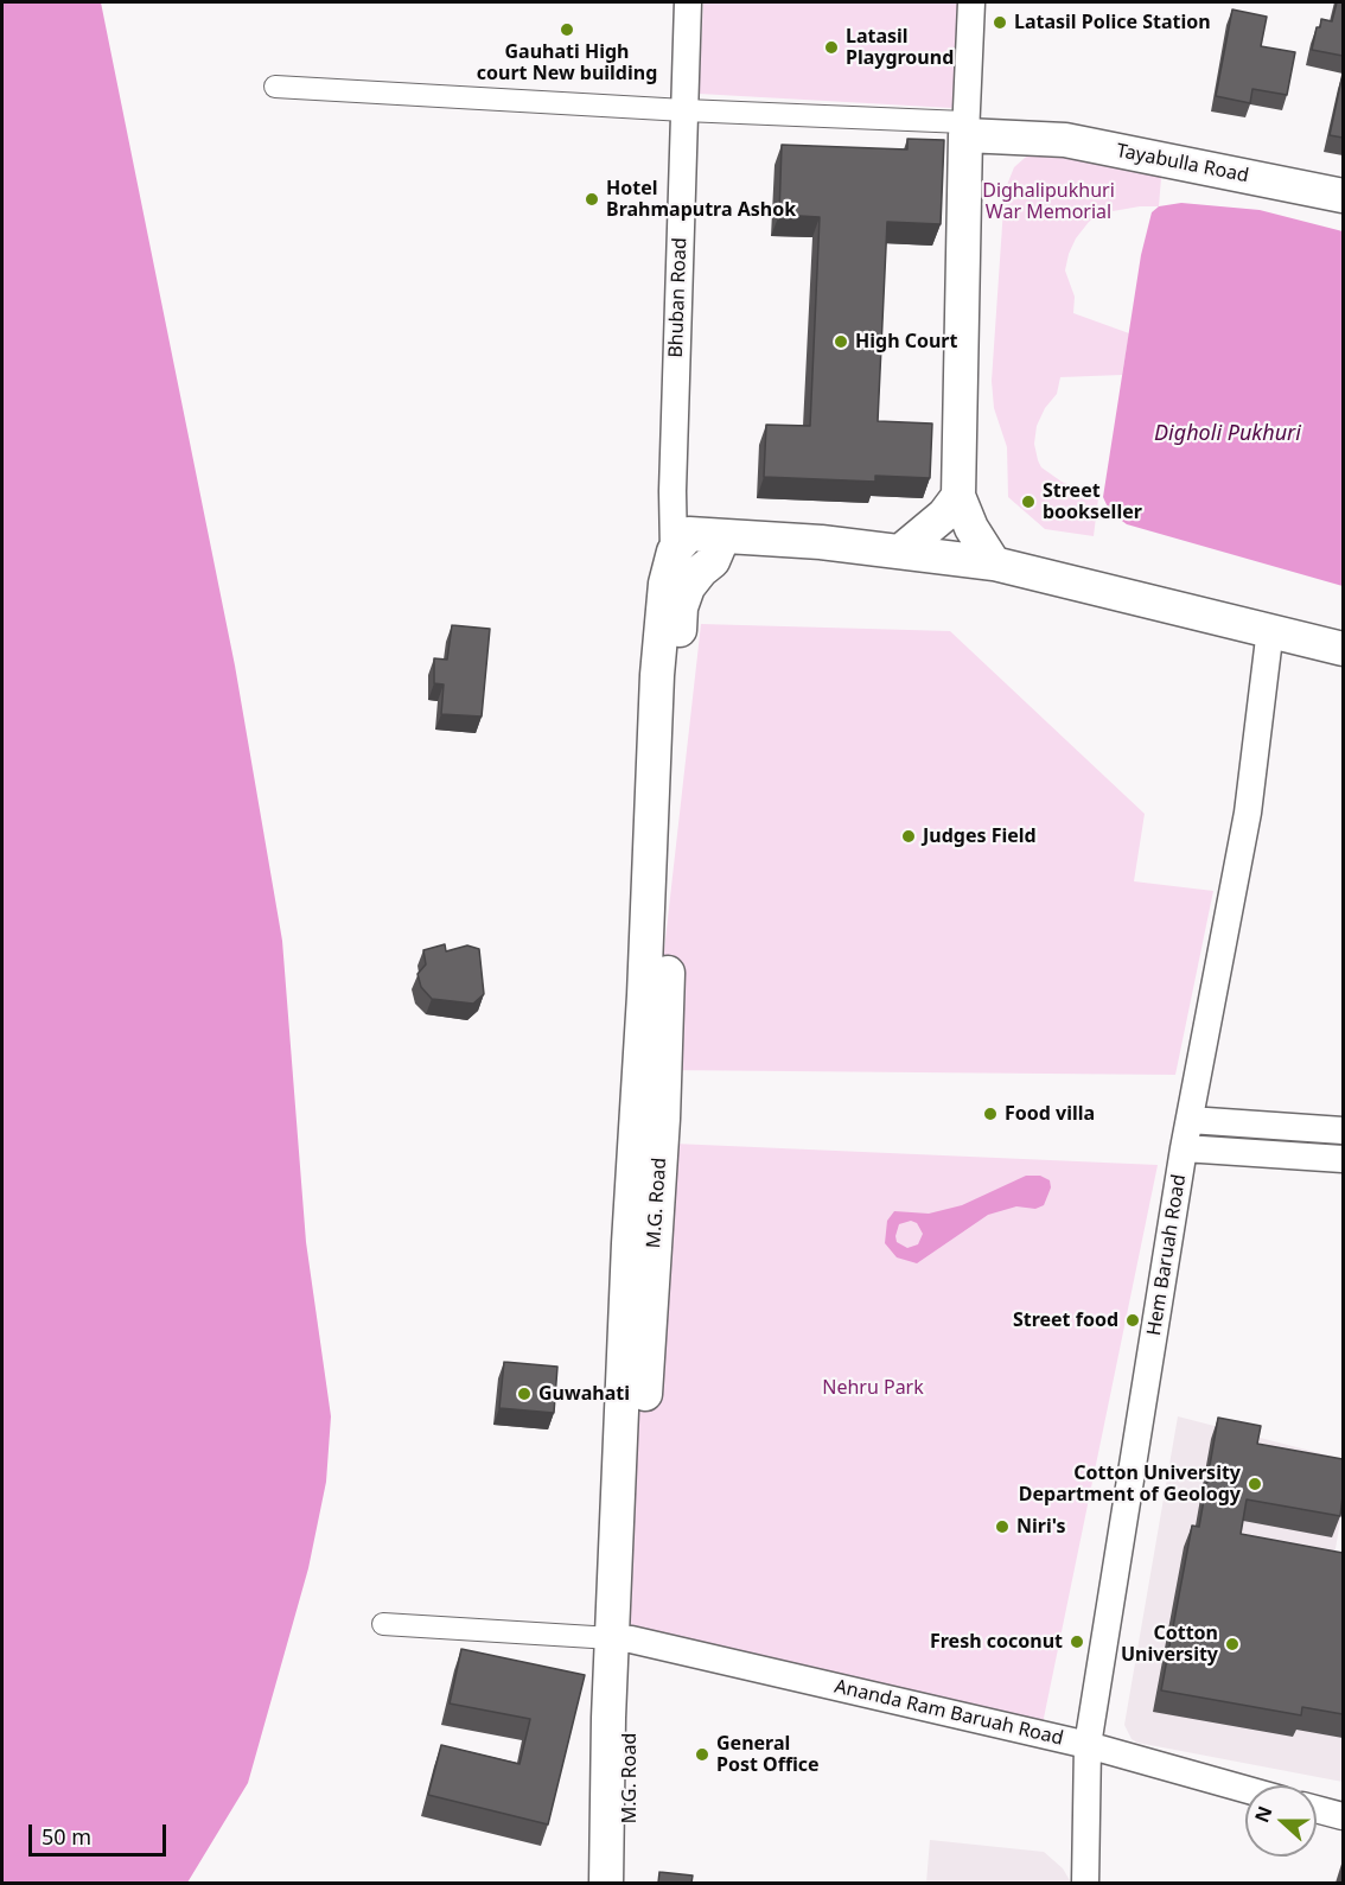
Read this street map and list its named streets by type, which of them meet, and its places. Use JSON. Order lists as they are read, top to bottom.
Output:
{
  "streets": {
    "main road": ["Tayabulla Road", "M.G. Road"],
    "street": ["Bhuban Road", "Hem Baruah Road", "Ananda Ram Baruah Road"]
  },
  "crossings": [
    ["M.G. Road", "Ananda Ram Baruah Road"],
    ["Hem Baruah Road", "Ananda Ram Baruah Road"]
  ],
  "water": ["Digholi Pukhuri"],
  "parks": ["Dighalipukhuri War Memorial", "Nehru Park"],
  "places": [
    "Latasil Police Station",
    "Gauhati High court New building",
    "Latasil Playground",
    "Hotel Brahmaputra Ashok",
    "High Court",
    "Street bookseller",
    "Judges Field",
    "Food villa",
    "Street food",
    "Guwahati",
    "Cotton University Department of Geology",
    "Niri's",
    "Fresh coconut",
    "Cotton University",
    "General Post Office"
  ],
  "scale_bar": "50 m",
  "north": "left"
}
